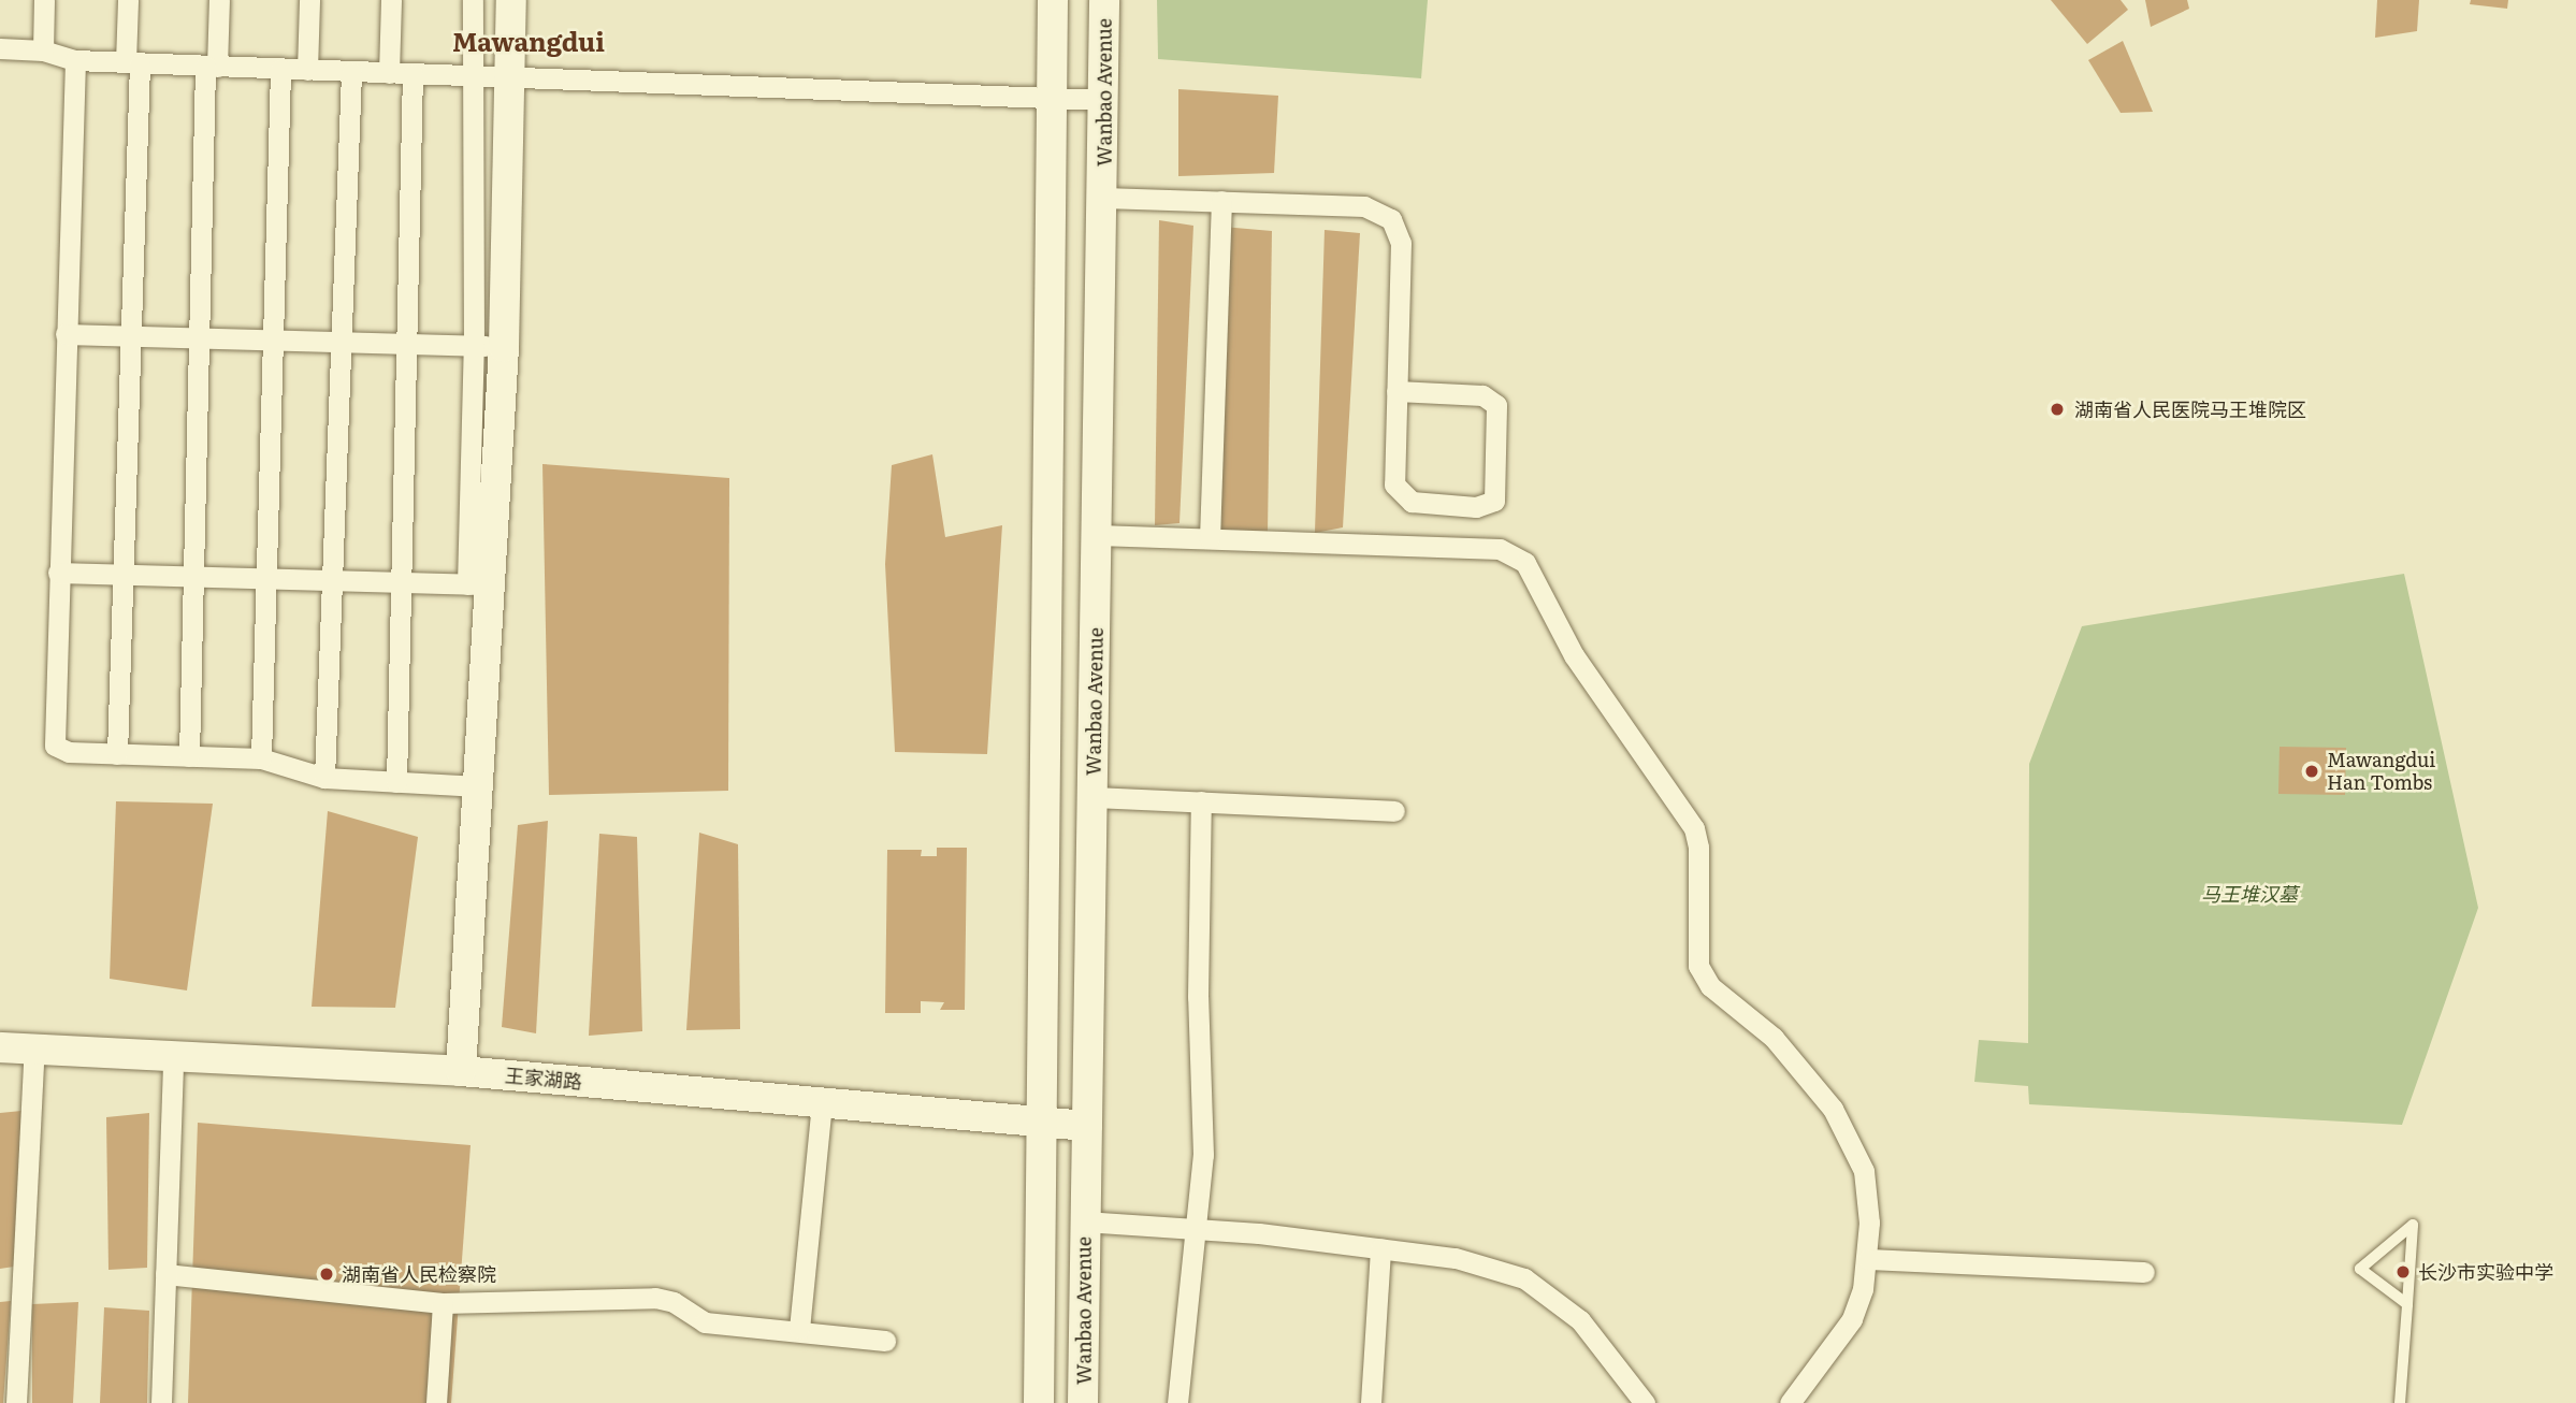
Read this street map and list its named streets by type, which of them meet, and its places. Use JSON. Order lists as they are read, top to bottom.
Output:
{
  "streets": {
    "main road": ["Wanbao Avenue", "王家湖路"]
  },
  "crossings": [
    ["Wanbao Avenue", "王家湖路"]
  ],
  "districts": ["Mawangdui"],
  "parks": ["马王堆汉墓"],
  "places": [
    "湖南省人民医院马王堆院区",
    "Mawangdui Han Tombs",
    "长沙市实验中学",
    "湖南省人民检察院"
  ]
}
